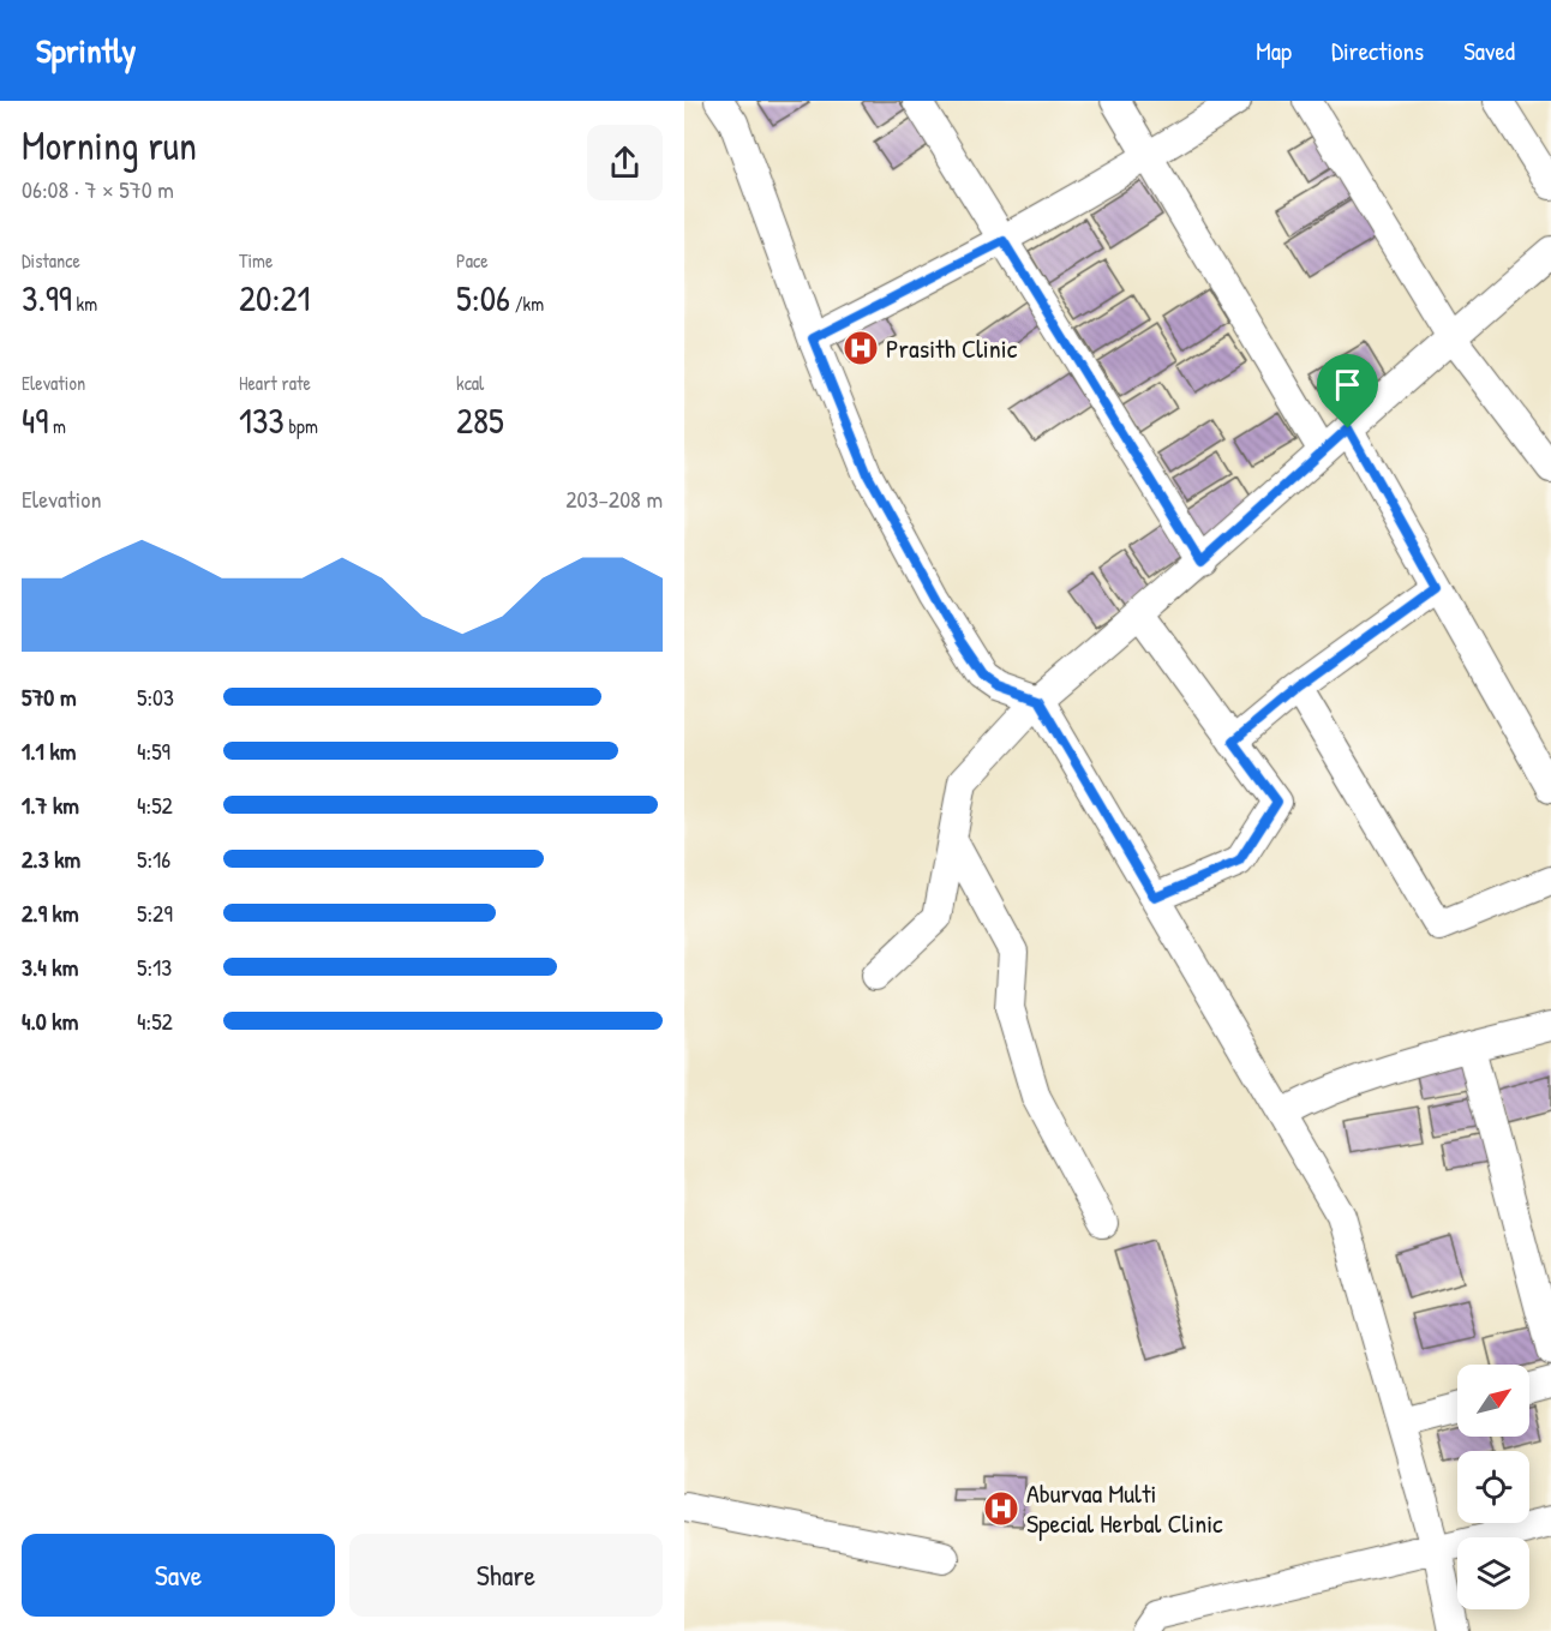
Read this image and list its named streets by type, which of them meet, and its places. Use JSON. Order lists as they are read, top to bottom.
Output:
{
  "places": {
    "hospital": ["Prasith Clinic", "Aburvaa Multi Special Herbal Clinic"]
  },
  "north": "top right",
  "page": {
    "header": "Sprintly",
    "nav": ["Map", "Directions", "Saved"],
    "heading": ["Morning run", "06:08 · 7 × 570 m"],
    "stats": [
      ["Distance", "3.99 km"],
      ["Time", "20:21"],
      ["Pace", "5:06 /km"],
      ["Elevation", "49 m"],
      ["Heart rate", "133 bpm"],
      ["kcal", "285"]
    ],
    "chart": ["Elevation", "203–208 m"],
    "list": [
      {
        "name": "570 m",
        "note": "5:03"
      },
      {
        "name": "1.1 km",
        "note": "4:59"
      },
      {
        "name": "1.7 km",
        "note": "4:52"
      },
      {
        "name": "2.3 km",
        "note": "5:16"
      },
      {
        "name": "2.9 km",
        "note": "5:29"
      },
      {
        "name": "3.4 km",
        "note": "5:13"
      },
      {
        "name": "4.0 km",
        "note": "4:52"
      }
    ],
    "buttons": ["Save", "Share"]
  }
}
